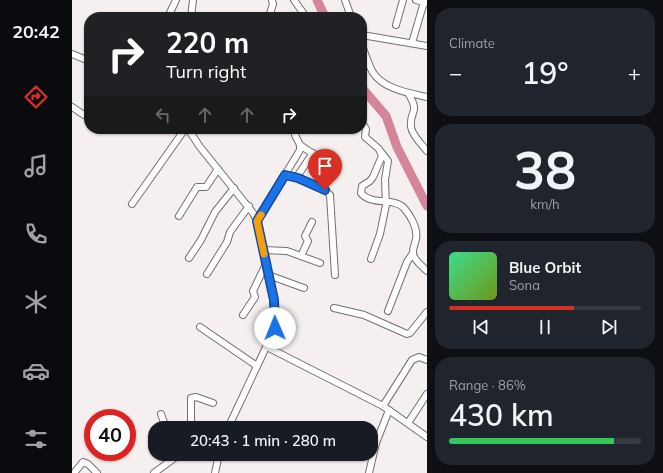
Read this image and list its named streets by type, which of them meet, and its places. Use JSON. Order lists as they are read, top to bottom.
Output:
{
  "page": {
    "tabs": "20:42",
    "tile": [
      "Climate",
      ["38", "km/h"],
      ["Range · 86%", "430 km"]
    ],
    "turn": ["220 m", "Turn right"],
    "heat": ["−", "19°", "+"],
    "song": ["Blue Orbit", "Sona"],
    "limit": "40",
    "trip": "20:43 · 1 min · 280 m"
  }
}
